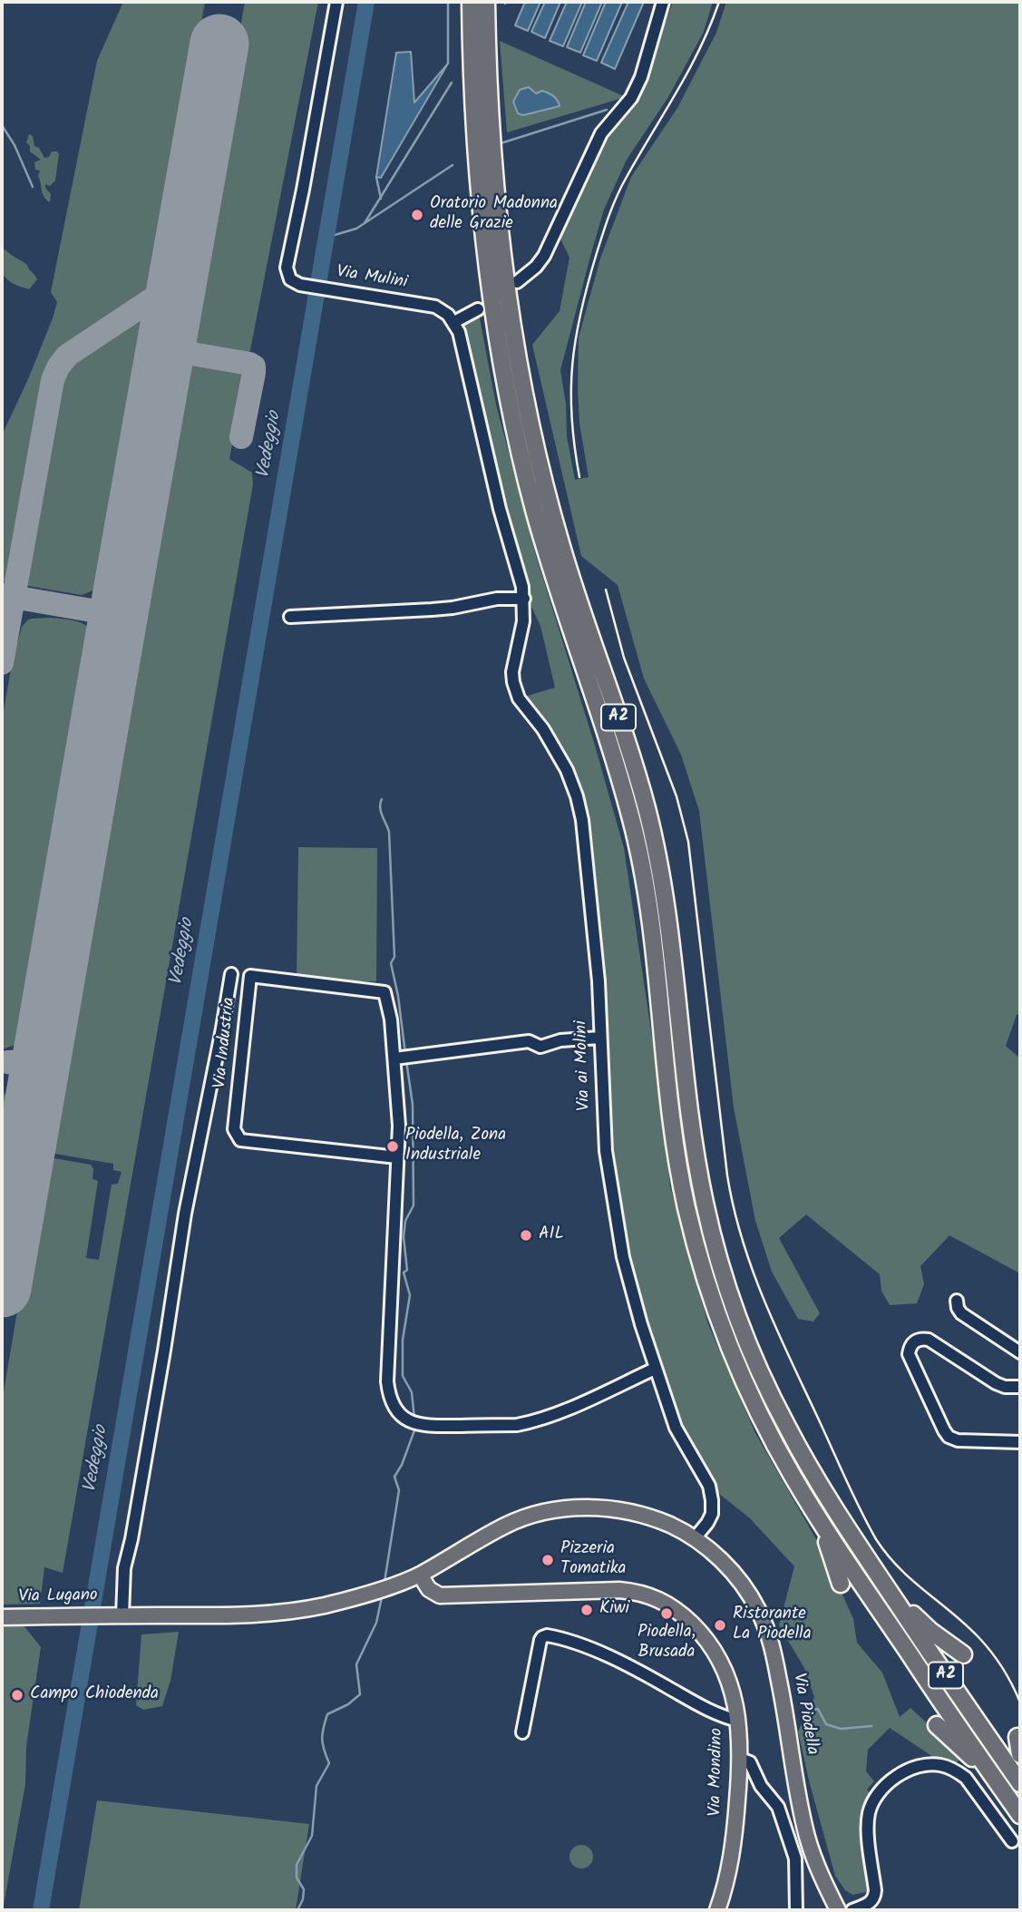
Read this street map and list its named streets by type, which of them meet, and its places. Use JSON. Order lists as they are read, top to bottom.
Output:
{
  "streets": {
    "highway": ["A2"],
    "main road": ["Via Lugano", "Via Piodella", "Via Mondino"],
    "street": ["Via Mulini", "Via Industria", "Via ai Molini"]
  },
  "crossings": [
    ["Via Industria", "Via ai Molini"],
    ["Via ai Molini", "Via Piodella"],
    ["Via Lugano", "Via Piodella"],
    ["Via Piodella", "Via Mondino"]
  ],
  "water": ["Vedeggio"],
  "places": [
    "Oratorio Madonna delle Grazie",
    "Piodella, Zona Industriale",
    "AIL",
    "Pizzeria Tomatika",
    "Kiwi",
    "Piodella, Brusada",
    "Ristorante La Piodella",
    "Campo Chiodenda"
  ]
}
